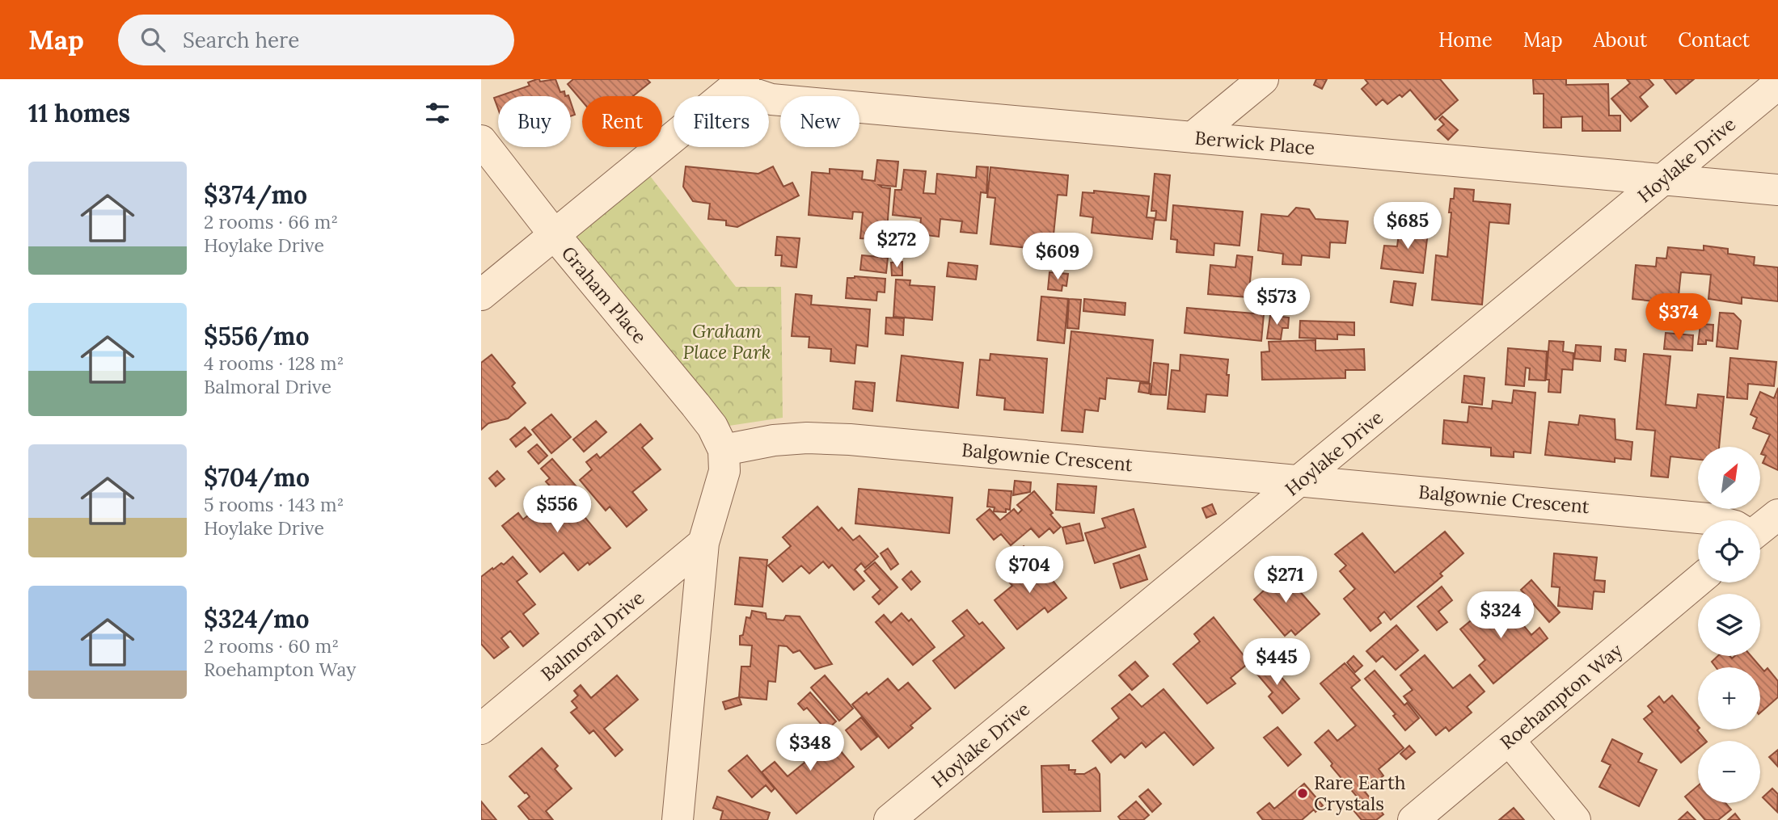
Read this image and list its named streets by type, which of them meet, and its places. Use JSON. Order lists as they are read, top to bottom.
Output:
{
  "streets": {
    "street": [
      "Berwick Place",
      "Hoylake Drive",
      "Graham Place",
      "Balgownie Crescent",
      "Balmoral Drive",
      "Roehampton Way"
    ]
  },
  "crossings": [
    ["Berwick Place", "Hoylake Drive"],
    ["Hoylake Drive", "Balgownie Crescent"],
    ["Graham Place", "Balgownie Crescent"]
  ],
  "parks": ["Graham Place Park"],
  "places": ["Rare Earth Crystals"],
  "north": "top right",
  "page": {
    "header": "Map",
    "search": "Search here",
    "nav": [
      "Home",
      "Map",
      "About",
      "Contact"
    ],
    "heading": "11 homes",
    "chip": [
      "Buy",
      "Rent",
      "Filters",
      "New"
    ],
    "list": [
      {
        "name": "$374/mo",
        "note": "2 rooms · 66 m² · Hoylake Drive"
      },
      {
        "name": "$556/mo",
        "note": "4 rooms · 128 m² · Balmoral Drive"
      },
      {
        "name": "$704/mo",
        "note": "5 rooms · 143 m² · Hoylake Drive"
      },
      {
        "name": "$324/mo",
        "note": "2 rooms · 60 m² · Roehampton Way"
      }
    ],
    "price": [
      "$685",
      "$272",
      "$609",
      "$573",
      "$374",
      "$556",
      "$704",
      "$271",
      "$324",
      "$445",
      "$348"
    ],
    "map_buttons": ["+", "−"]
  }
}
